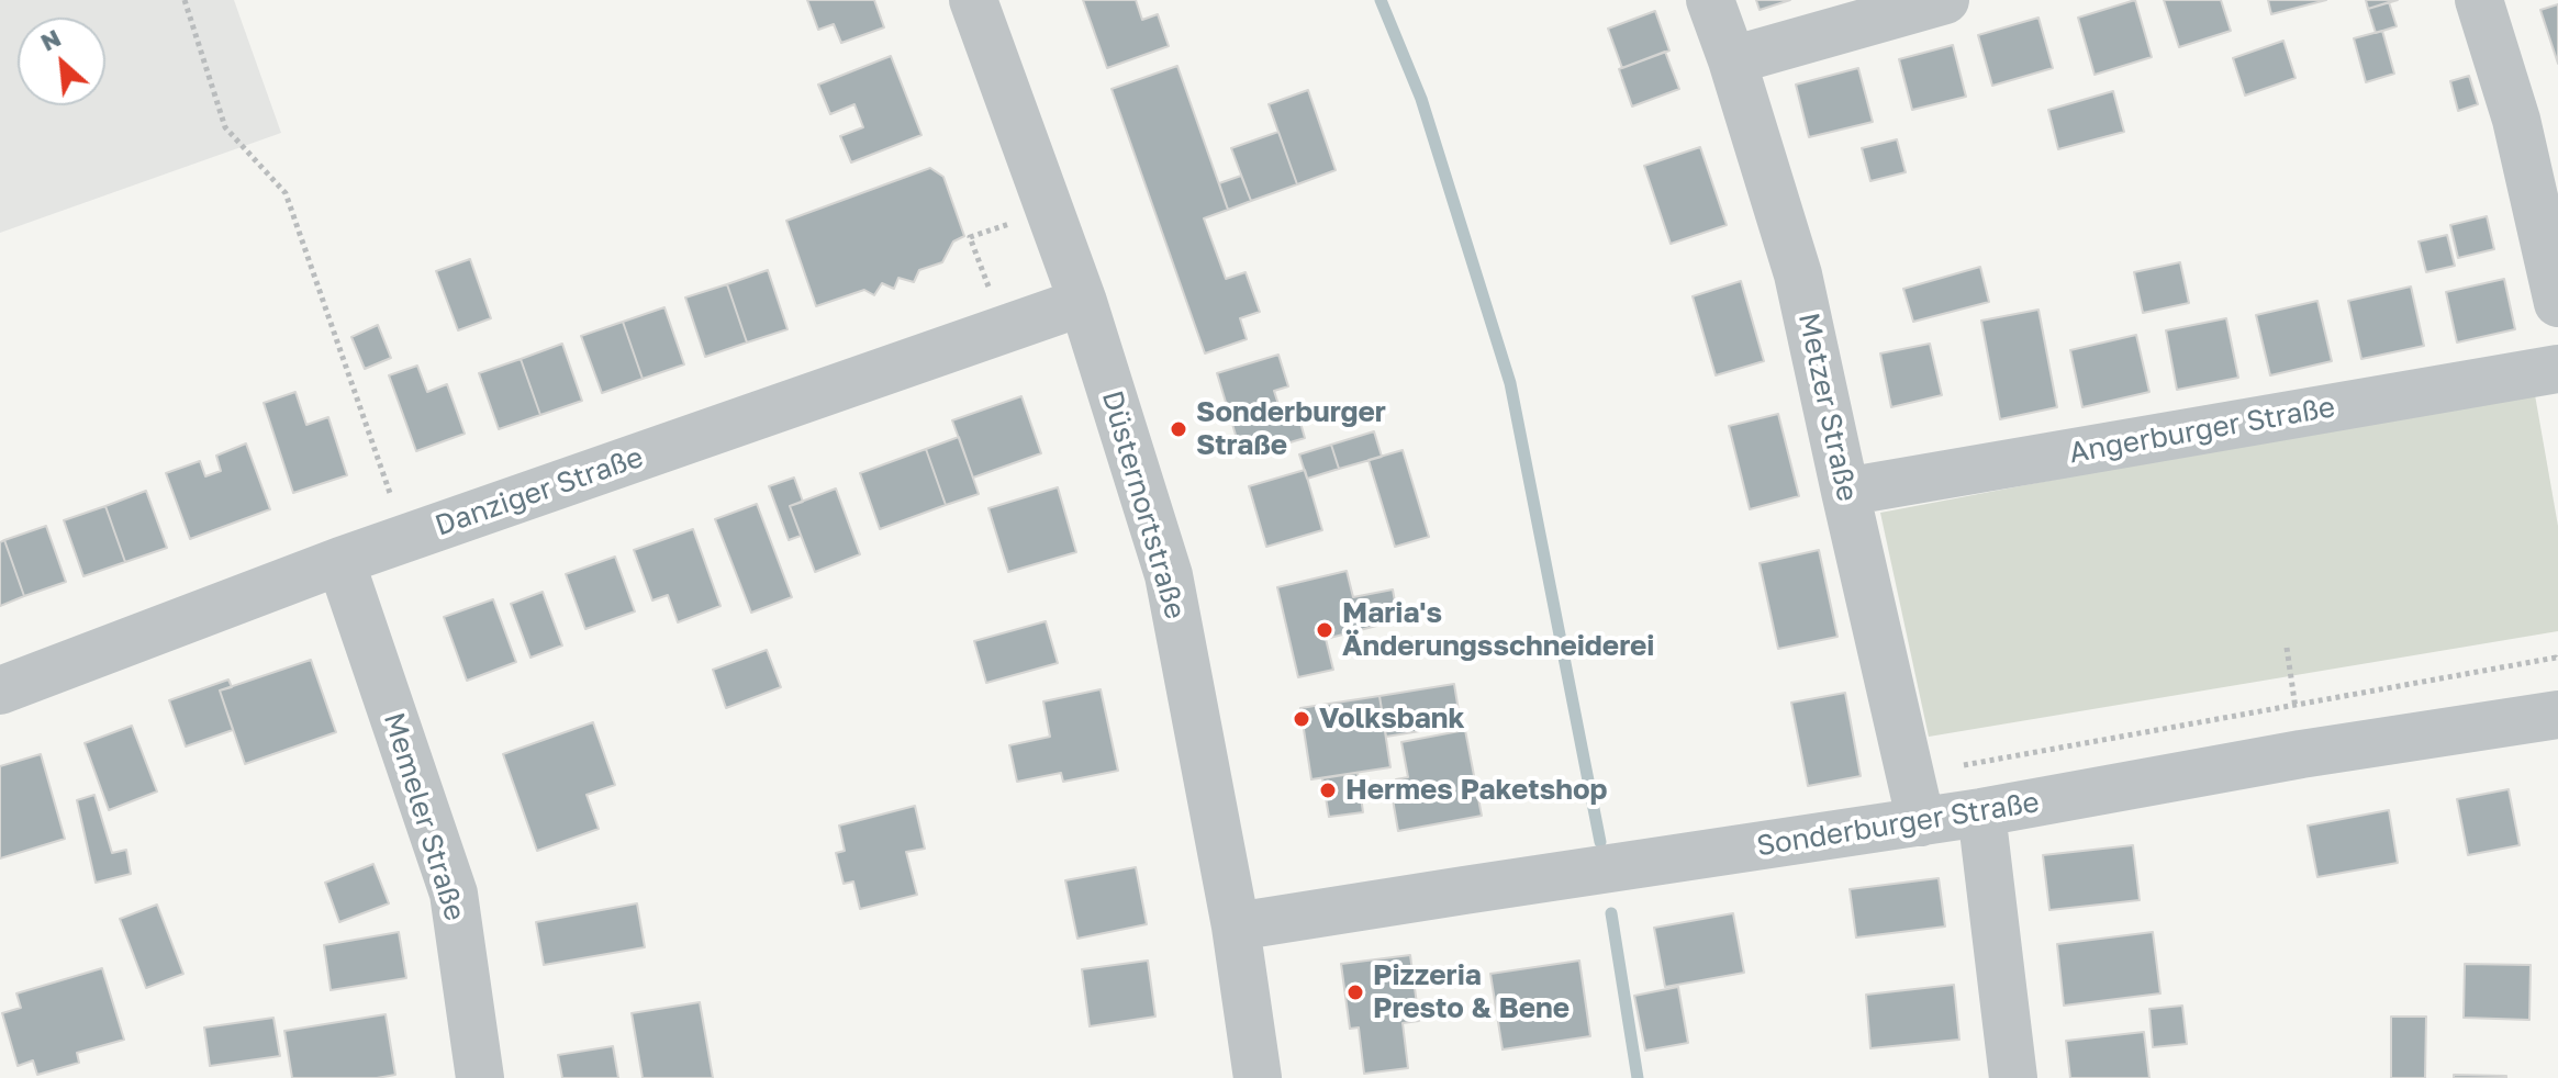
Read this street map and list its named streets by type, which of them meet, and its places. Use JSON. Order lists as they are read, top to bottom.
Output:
{
  "streets": {
    "street": [
      "Metzer Straße",
      "Angerburger Straße",
      "Danziger Straße",
      "Düsternortstraße",
      "Memeler Straße",
      "Sonderburger Straße"
    ]
  },
  "crossings": [
    ["Metzer Straße", "Angerburger Straße"],
    ["Metzer Straße", "Sonderburger Straße"],
    ["Danziger Straße", "Düsternortstraße"],
    ["Danziger Straße", "Memeler Straße"],
    ["Düsternortstraße", "Sonderburger Straße"]
  ],
  "places": [
    "Sonderburger Straße",
    "Maria's Änderungsschneiderei",
    "Volksbank",
    "Hermes Paketshop",
    "Pizzeria Presto & Bene"
  ],
  "north": "top left"
}
